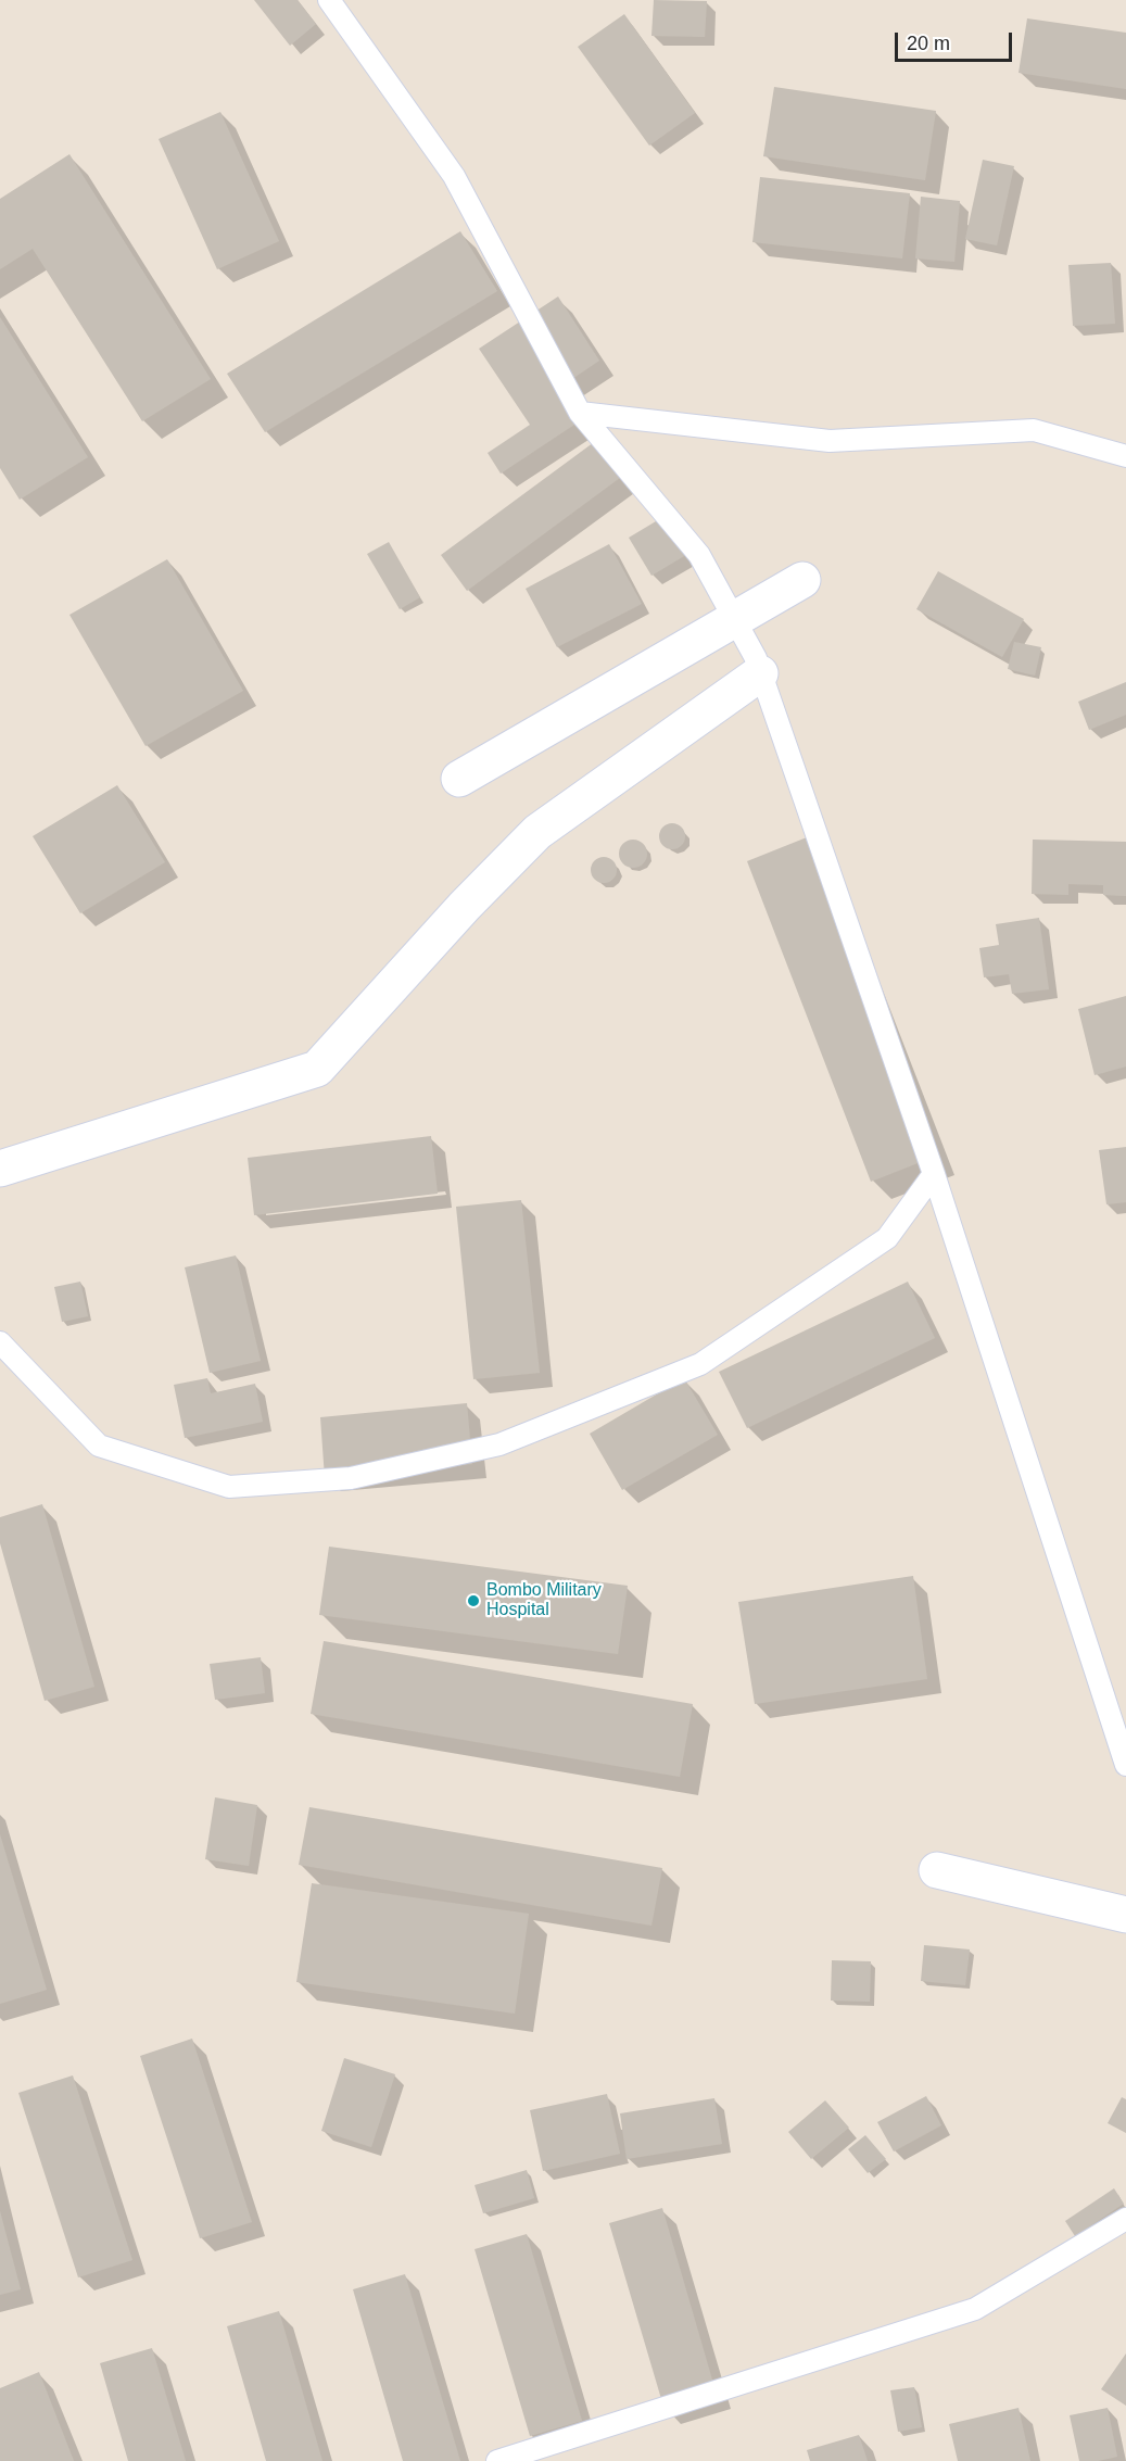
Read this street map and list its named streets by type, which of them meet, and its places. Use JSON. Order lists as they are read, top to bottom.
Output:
{
  "places": ["Bombo Military Hospital"],
  "scale_bar": "20 m"
}
